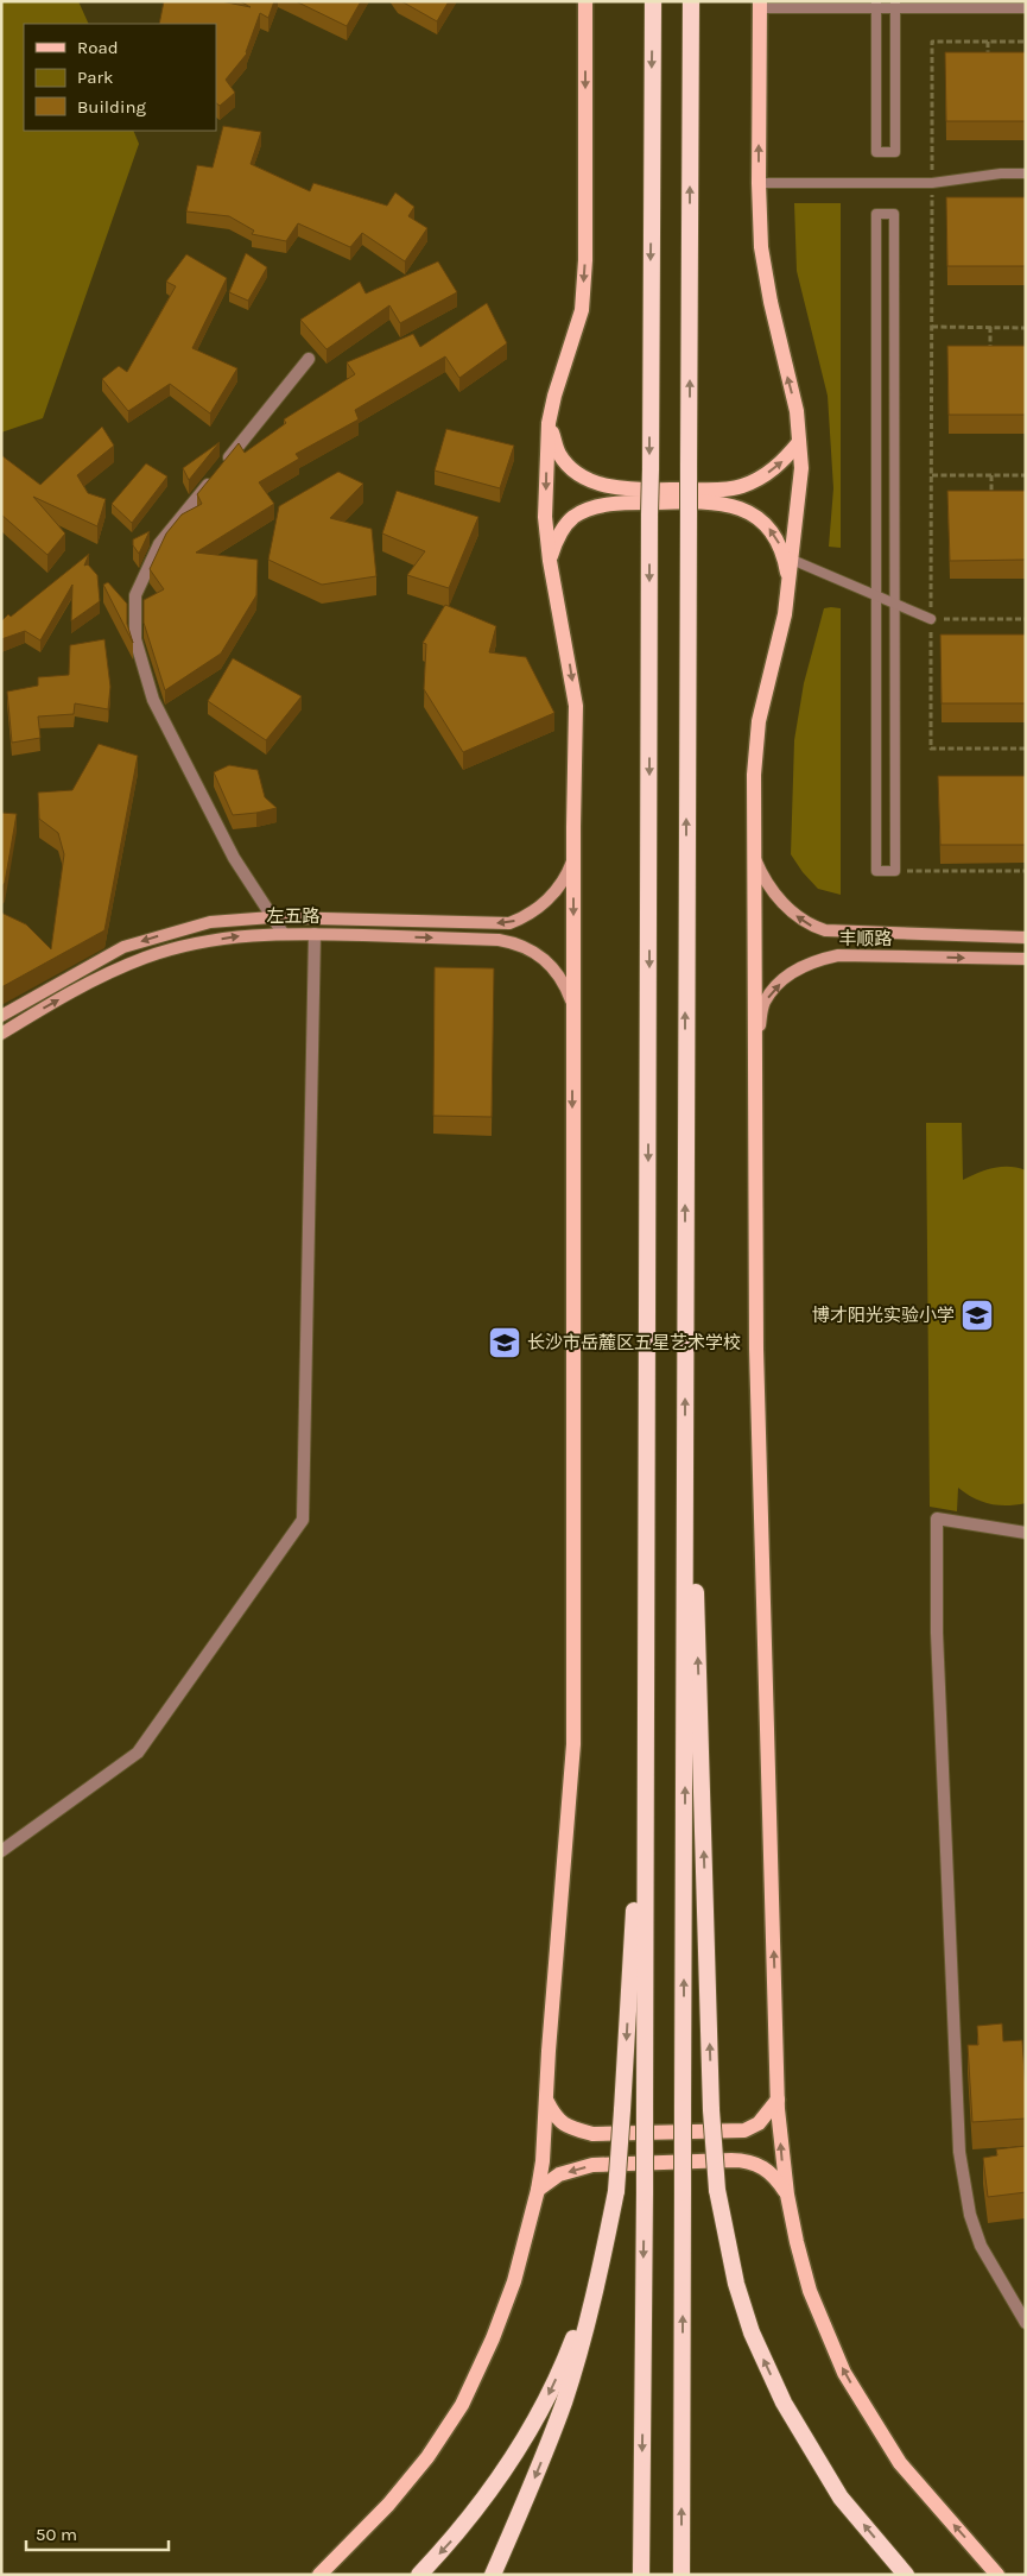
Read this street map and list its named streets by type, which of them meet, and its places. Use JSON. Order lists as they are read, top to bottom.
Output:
{
  "streets": {
    "main road": ["左五路", "丰顺路"]
  },
  "one_way": ["丰顺路"],
  "places": {
    "school or university": ["博才阳光实验小学", "长沙市岳麓区五星艺术学校"]
  },
  "legend": ["Road", "Park", "Building"],
  "scale_bar": "50 m"
}
